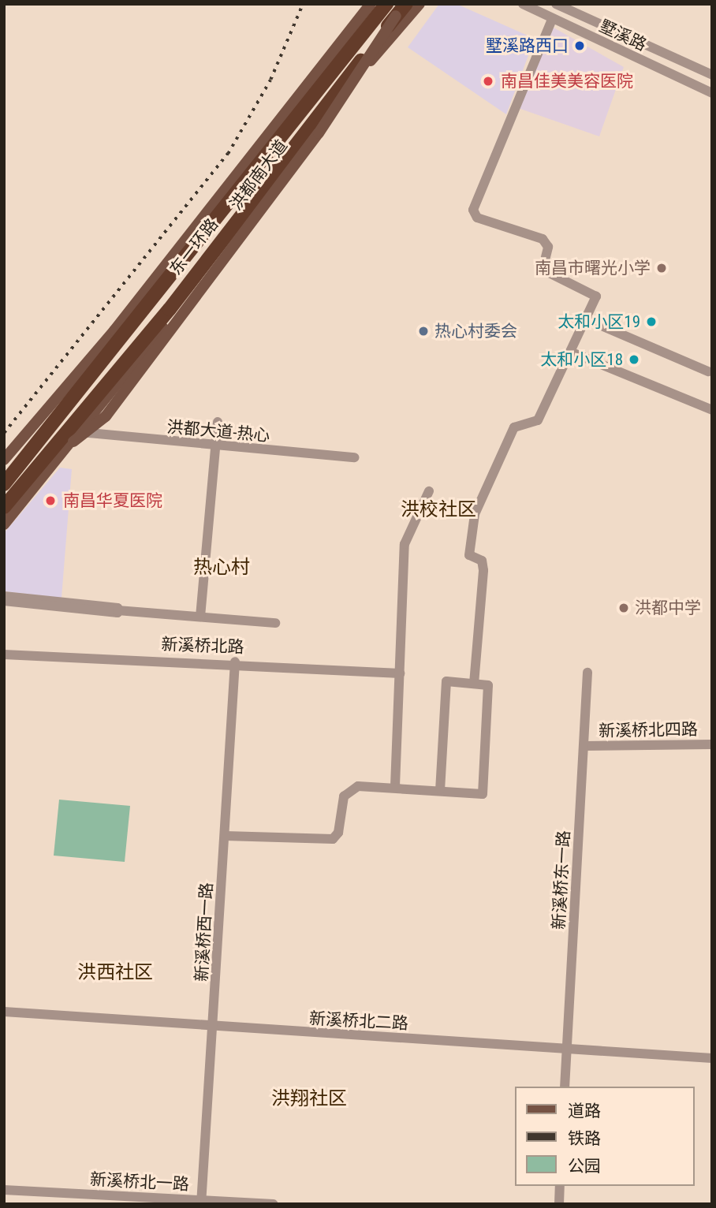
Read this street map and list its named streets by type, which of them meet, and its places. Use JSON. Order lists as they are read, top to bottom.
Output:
{
  "streets": {
    "highway": ["东一环路"],
    "main road": ["洪都南大道"],
    "street": [
      "墅溪路",
      "洪都大道-热心",
      "新溪桥北路",
      "新溪桥北四路",
      "新溪桥东一路",
      "新溪桥西一路",
      "新溪桥北二路",
      "新溪桥北一路"
    ]
  },
  "crossings": [
    ["洪都南大道", "洪都大道-热心"],
    ["新溪桥北路", "新溪桥西一路"],
    ["新溪桥北四路", "新溪桥东一路"],
    ["新溪桥东一路", "新溪桥北二路"],
    ["新溪桥西一路", "新溪桥北二路"],
    ["新溪桥西一路", "新溪桥北一路"]
  ],
  "districts": [
    "洪校社区",
    "热心村",
    "洪西社区",
    "洪翔社区"
  ],
  "places": [
    "墅溪路西口",
    "南昌佳美美容医院",
    "南昌市曙光小学",
    "太和小区19",
    "热心村委会",
    "太和小区18",
    "南昌华夏医院",
    "洪都中学"
  ],
  "legend": ["道路", "铁路", "公园"]
}
